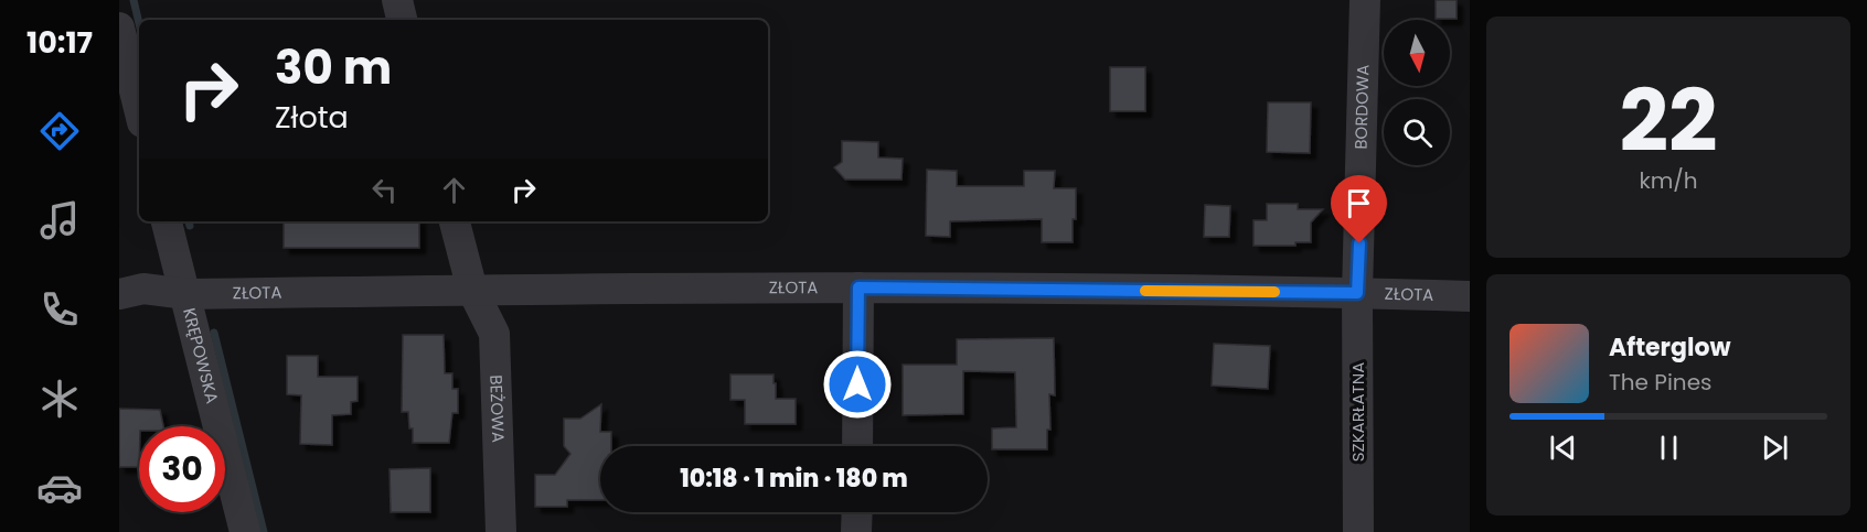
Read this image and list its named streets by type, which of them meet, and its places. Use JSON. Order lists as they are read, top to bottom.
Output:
{
  "streets": {
    "street": [
      "BORDOWA",
      "ZŁOTA",
      "KRĘPOWSKA",
      "BEŻOWA",
      "SZKARŁATNA"
    ]
  },
  "crossings": [
    ["BORDOWA", "ZŁOTA"],
    ["BORDOWA", "SZKARŁATNA"],
    ["ZŁOTA", "KRĘPOWSKA"],
    ["ZŁOTA", "BEŻOWA"],
    ["ZŁOTA", "SZKARŁATNA"]
  ],
  "north": "bottom",
  "page": {
    "tabs": "10:17",
    "tile": ["22", "km/h"],
    "turn": ["30 m", "Złota"],
    "song": ["Afterglow", "The Pines"],
    "limit": "30",
    "trip": "10:18 · 1 min · 180 m"
  }
}
